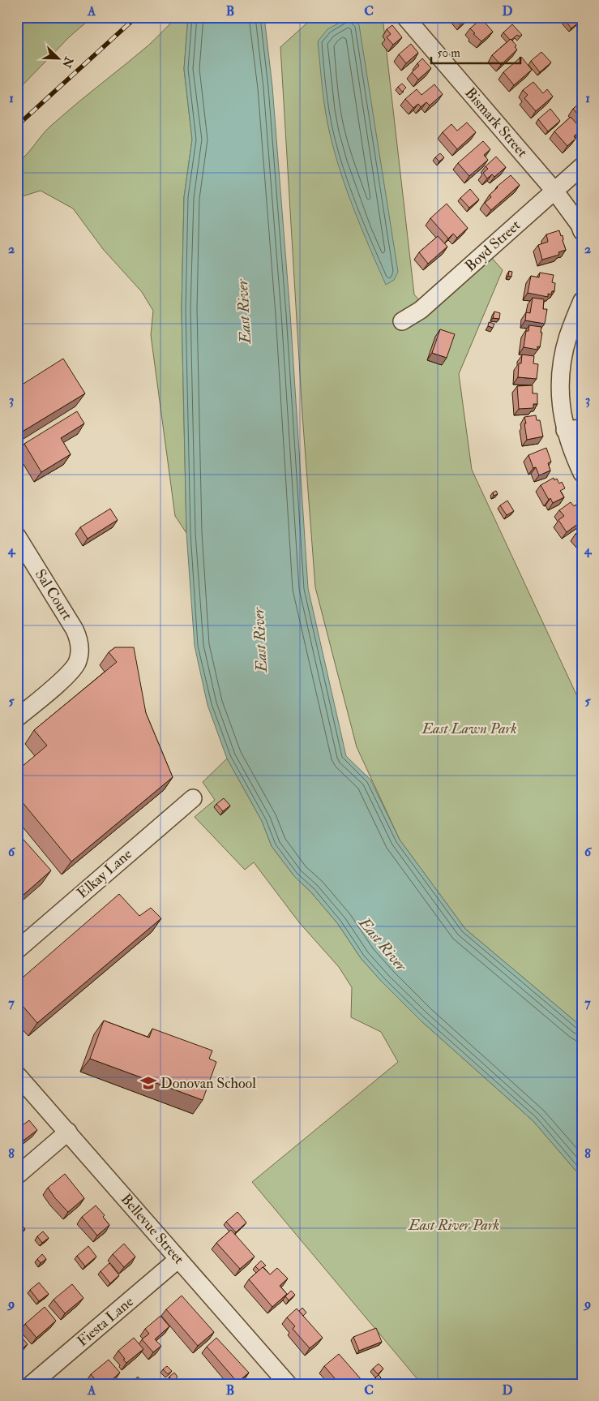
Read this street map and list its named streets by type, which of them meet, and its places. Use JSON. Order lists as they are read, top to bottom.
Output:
{
  "streets": {
    "street": [
      "Bismark Street",
      "Boyd Street",
      "Sal Court",
      "Elkay Lane",
      "Bellevue Street",
      "Fiesta Lane"
    ]
  },
  "crossings": [
    ["Bismark Street", "Boyd Street"],
    ["Bellevue Street", "Fiesta Lane"]
  ],
  "water": ["East River"],
  "parks": ["East Lawn Park", "East River Park"],
  "places": {
    "school or university": ["Donovan School"]
  },
  "scale_bar": "50 m",
  "north": "bottom right",
  "grid": {
    "columns": [
      "A",
      "B",
      "C",
      "D"
    ],
    "rows": [
      "1",
      "2",
      "3",
      "4",
      "5",
      "6",
      "7",
      "8",
      "9"
    ]
  }
}
